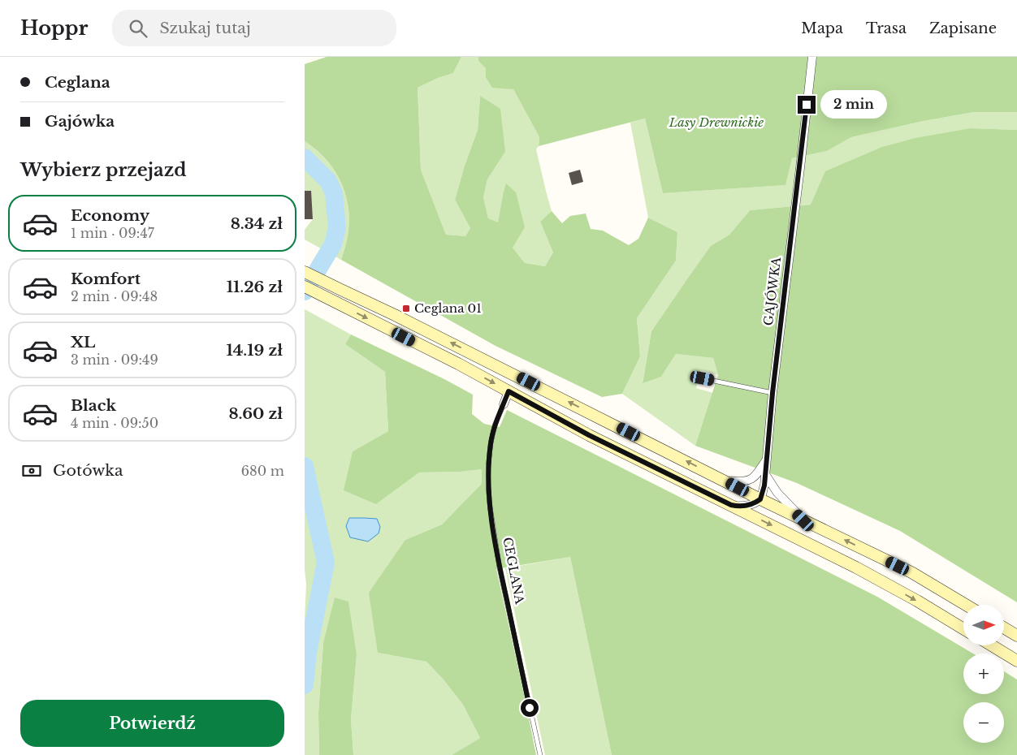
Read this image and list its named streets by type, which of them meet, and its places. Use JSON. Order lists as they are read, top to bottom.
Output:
{
  "streets": {
    "street": ["GAJÓWKA", "CEGLANA"]
  },
  "parks": ["Lasy Drewnickie"],
  "places": {
    "transit": ["Ceglana 01"]
  },
  "north": "right",
  "page": {
    "header": "Hoppr",
    "search": "Szukaj tutaj",
    "nav": ["Mapa", "Trasa", "Zapisane"],
    "banner": ["Ceglana", "Gajówka"],
    "bubble": "2 min",
    "heading": "Wybierz przejazd",
    "list": [
      {
        "name": "Economy",
        "note": "1 min · 09:47",
        "value": "8.34 zł"
      },
      {
        "name": "Komfort",
        "note": "2 min · 09:48",
        "value": "11.26 zł"
      },
      {
        "name": "XL",
        "note": "3 min · 09:49",
        "value": "14.19 zł"
      },
      {
        "name": "Black",
        "note": "4 min · 09:50",
        "value": "8.60 zł"
      }
    ],
    "pay": ["Gotówka", "680 m"],
    "map_buttons": ["+", "−"],
    "buttons": "Potwierdź"
  }
}
